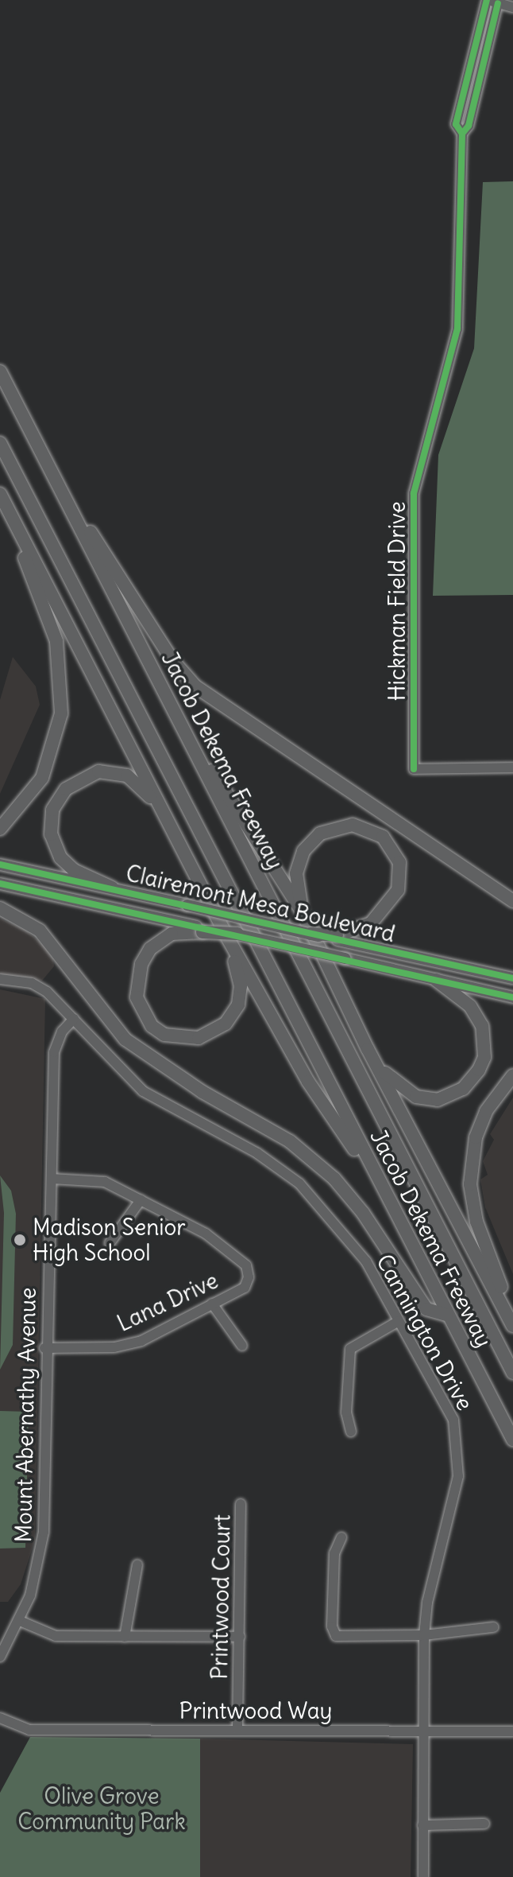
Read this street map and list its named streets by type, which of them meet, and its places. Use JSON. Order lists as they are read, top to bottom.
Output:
{
  "streets": {
    "highway": ["Jacob Dekema Freeway"],
    "main road": ["Clairemont Mesa Boulevard"],
    "street": [
      "Hickman Field Drive",
      "Lana Drive",
      "Cannington Drive",
      "Mount Abernathy Avenue",
      "Printwood Court",
      "Printwood Way"
    ]
  },
  "crossings": [
    ["Lana Drive", "Mount Abernathy Avenue"],
    ["Cannington Drive", "Mount Abernathy Avenue"],
    ["Cannington Drive", "Printwood Way"],
    ["Printwood Court", "Printwood Way"]
  ],
  "parks": ["Olive Grove Community Park"],
  "places": ["Madison Senior High School"]
}
